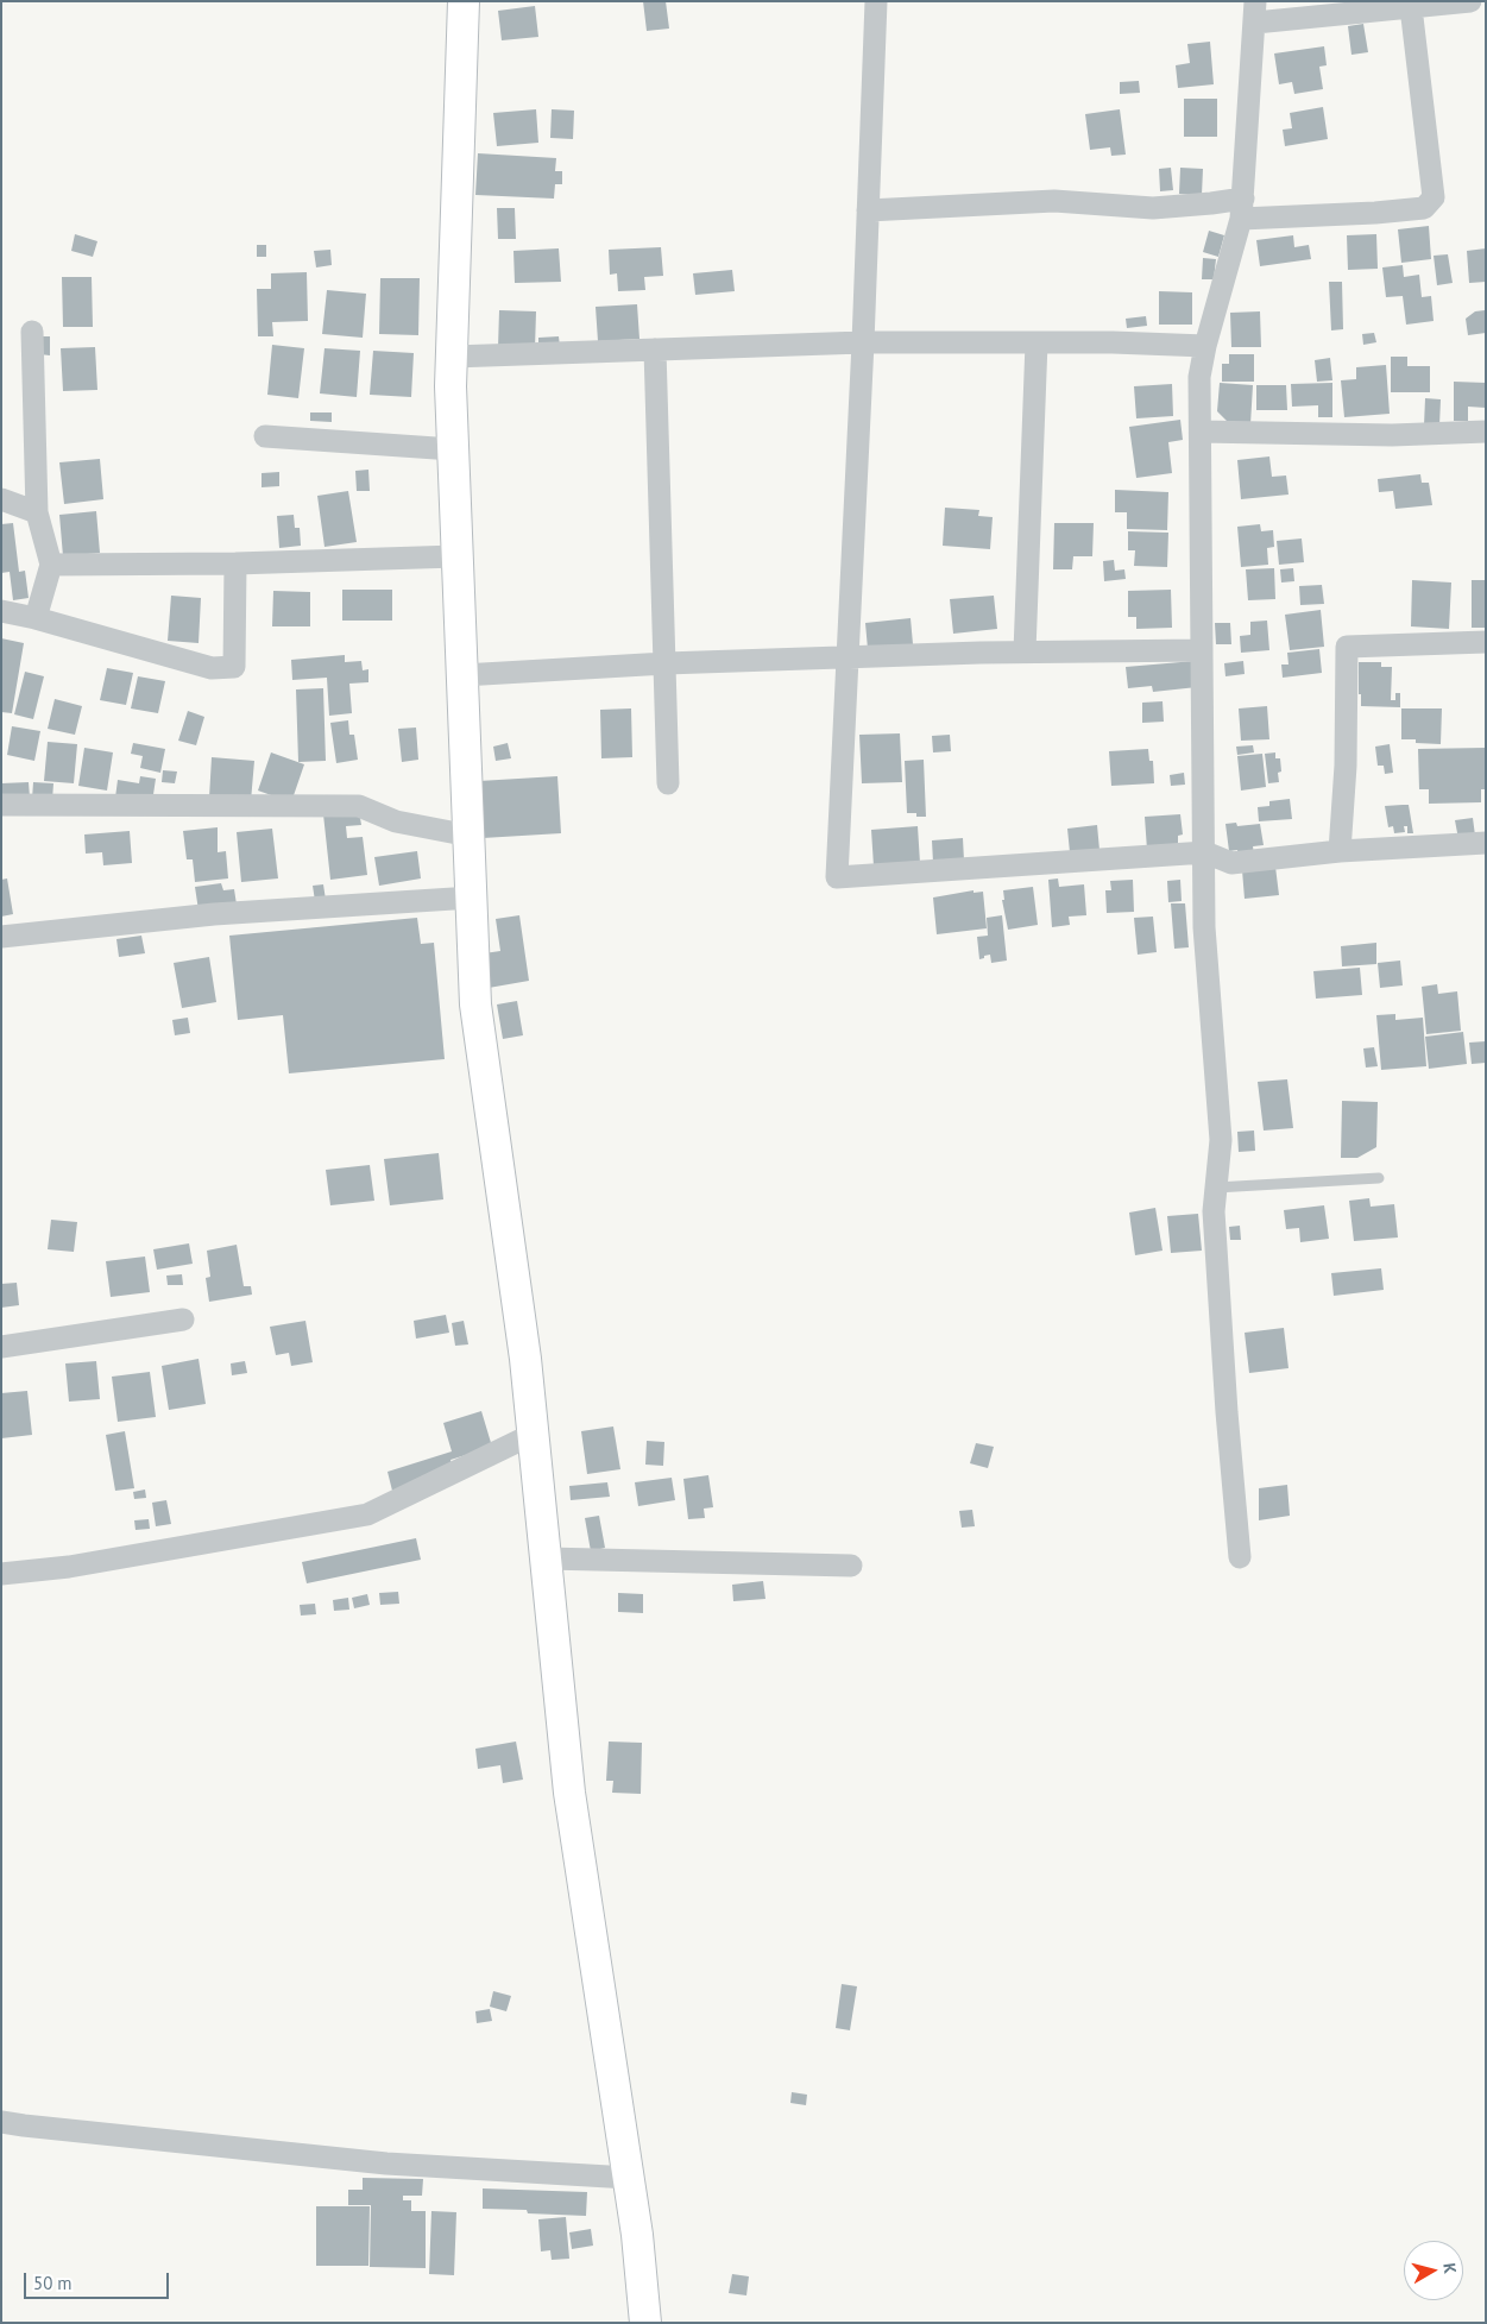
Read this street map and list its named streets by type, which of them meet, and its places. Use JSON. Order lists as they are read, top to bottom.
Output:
{
  "scale_bar": "50 m",
  "north": "right"
}
